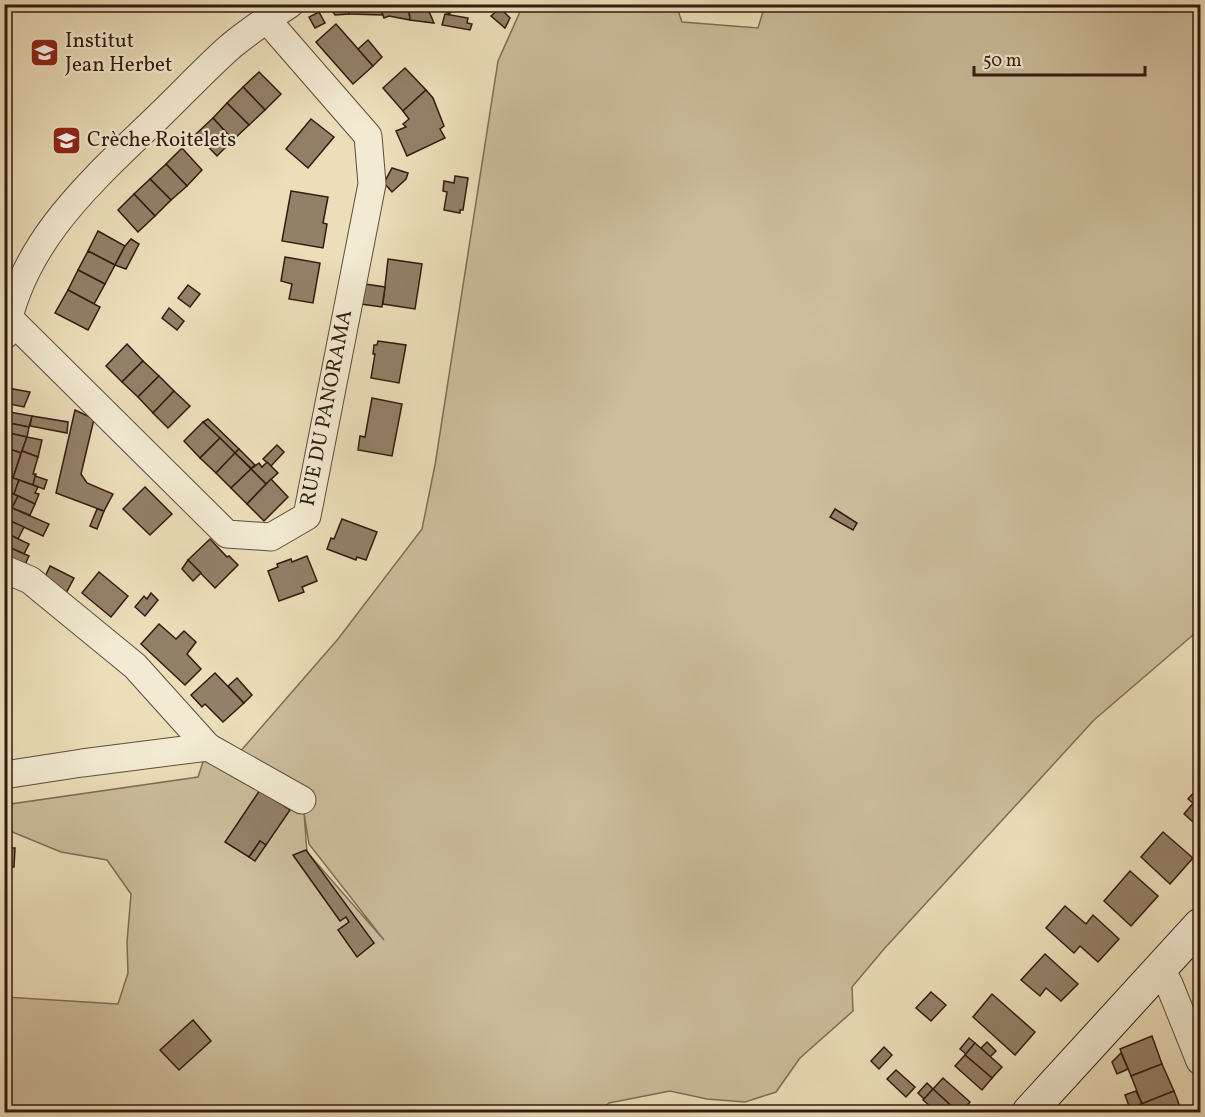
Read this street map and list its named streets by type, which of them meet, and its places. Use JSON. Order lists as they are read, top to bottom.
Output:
{
  "streets": {
    "street": ["RUE DU PANORAMA"]
  },
  "places": {
    "school or university": ["Institut Jean Herbet", "Crèche Roitelets"]
  },
  "scale_bar": "50 m"
}
